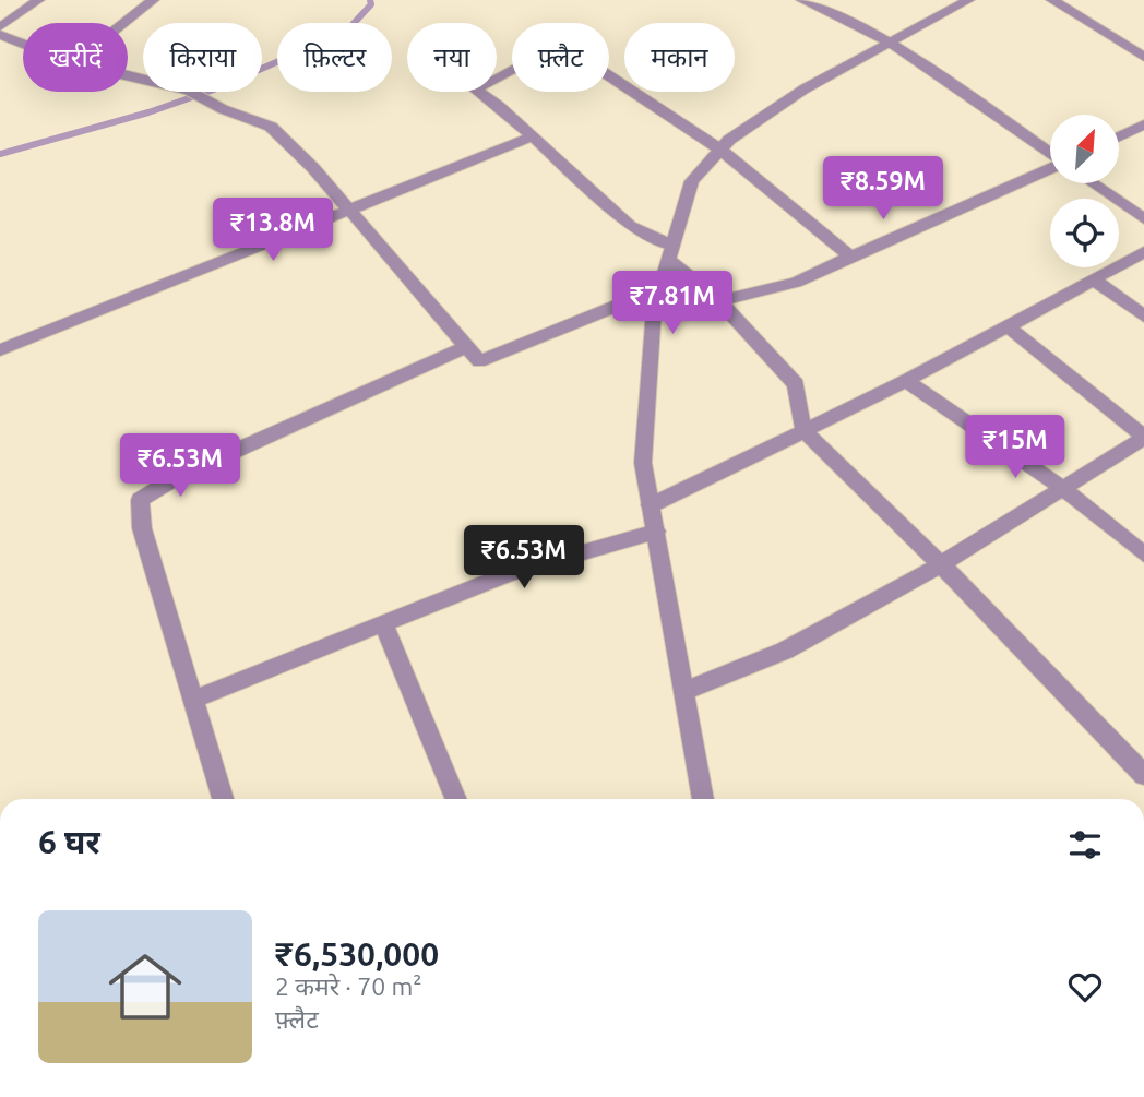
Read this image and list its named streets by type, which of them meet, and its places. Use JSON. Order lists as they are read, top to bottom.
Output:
{
  "north": "top right",
  "page": {
    "chip": [
      "खरीदें",
      "किराया",
      "फ़िल्टर",
      "नया",
      "फ़्लैट",
      "मकान"
    ],
    "price": [
      "₹8.59M",
      "₹13.8M",
      "₹7.81M",
      "₹15M",
      "₹6.53M",
      "₹6.53M"
    ],
    "heading": "6 घर",
    "list": [
      {
        "name": "₹6,530,000",
        "note": "2 कमरे · 70 m² · फ़्लैट"
      }
    ]
  }
}
